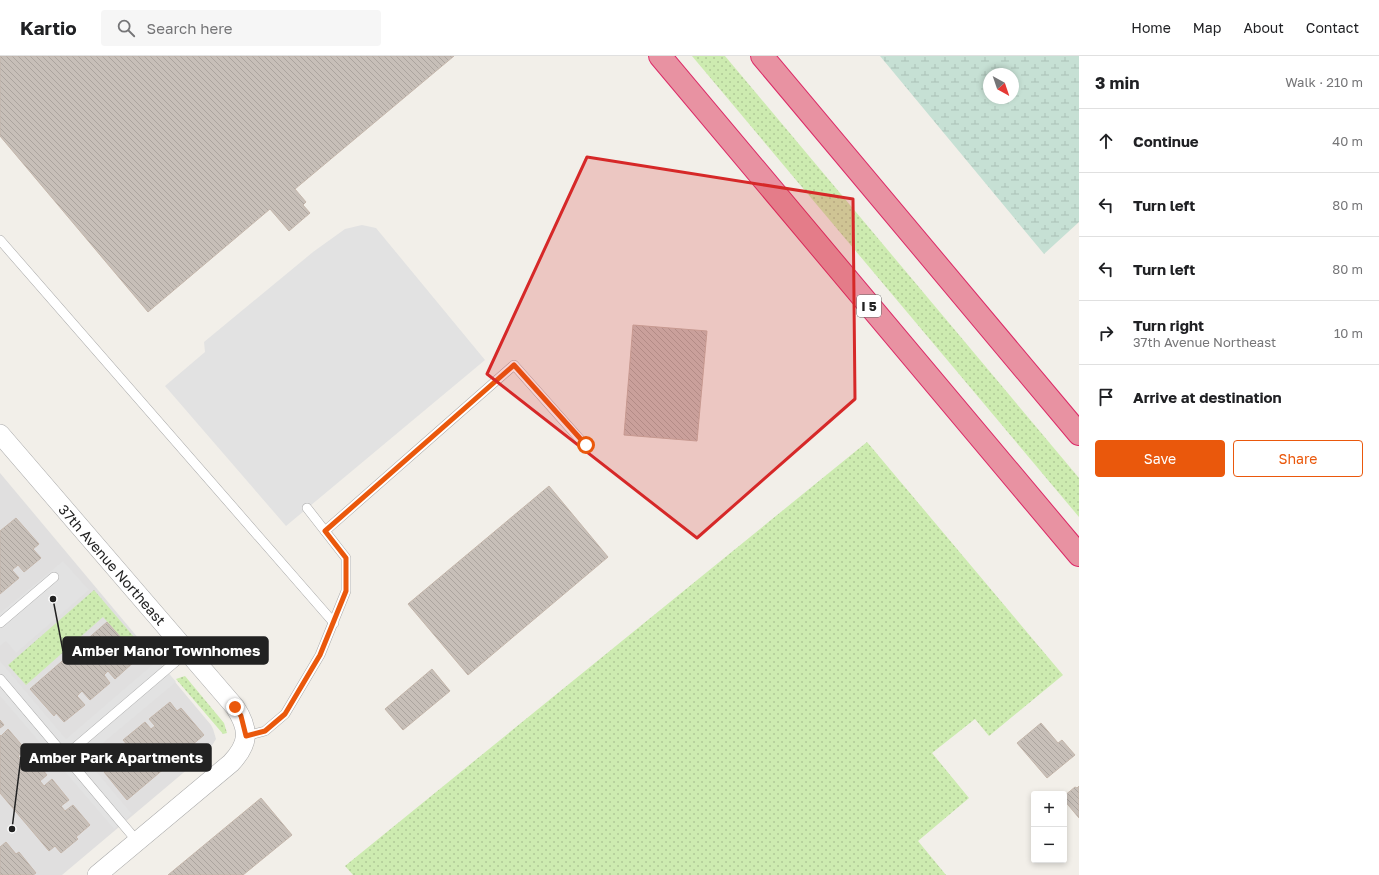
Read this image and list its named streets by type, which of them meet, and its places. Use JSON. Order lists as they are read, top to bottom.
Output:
{
  "streets": {
    "highway": ["I 5"],
    "street": ["37th Avenue Northeast"]
  },
  "places": ["Amber Manor Townhomes", "Amber Park Apartments"],
  "north": "bottom right",
  "page": {
    "header": "Kartio",
    "search": "Search here",
    "nav": [
      "Home",
      "Map",
      "About",
      "Contact"
    ],
    "heading": ["3 min", "Walk · 210 m"],
    "list": [
      ["Continue", "40 m"],
      ["Turn left", "80 m"],
      ["Turn left", "80 m"],
      ["Turn right", "37th Avenue Northeast", "10 m"],
      "Arrive at destination"
    ],
    "buttons": ["Save", "Share"],
    "map_buttons": ["+", "−"]
  }
}
